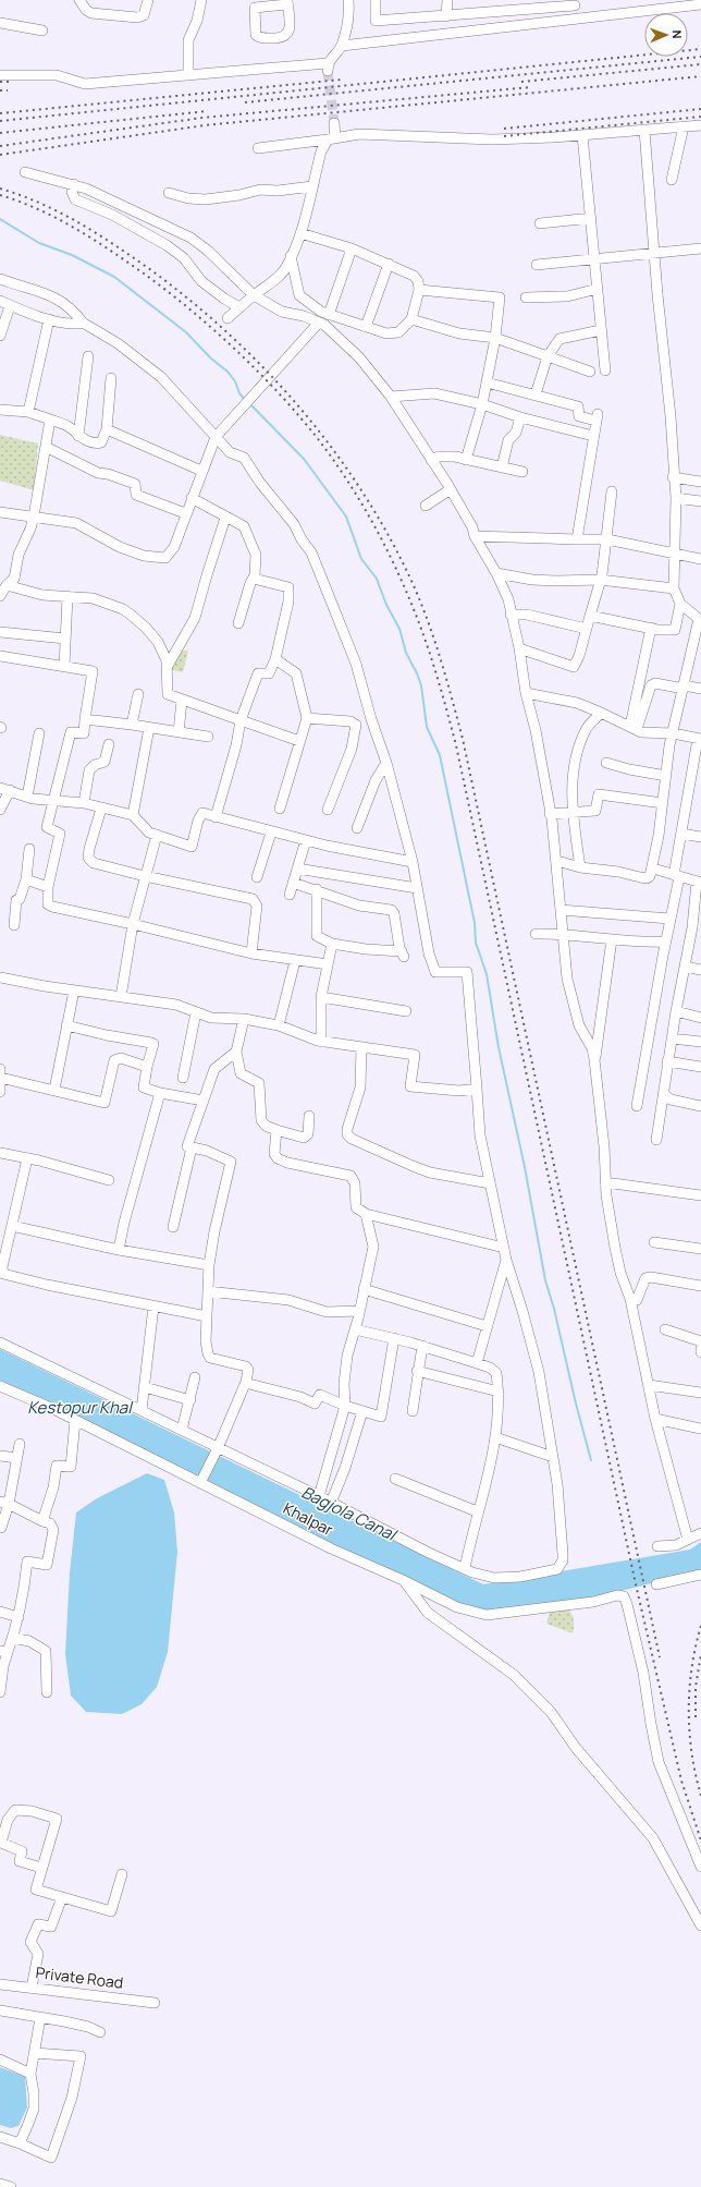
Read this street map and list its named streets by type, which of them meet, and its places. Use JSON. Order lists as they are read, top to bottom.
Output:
{
  "streets": {
    "street": ["Khalpar", "Private Road"]
  },
  "water": ["Kestopur Khal", "Bagjola Canal"],
  "north": "right"
}
